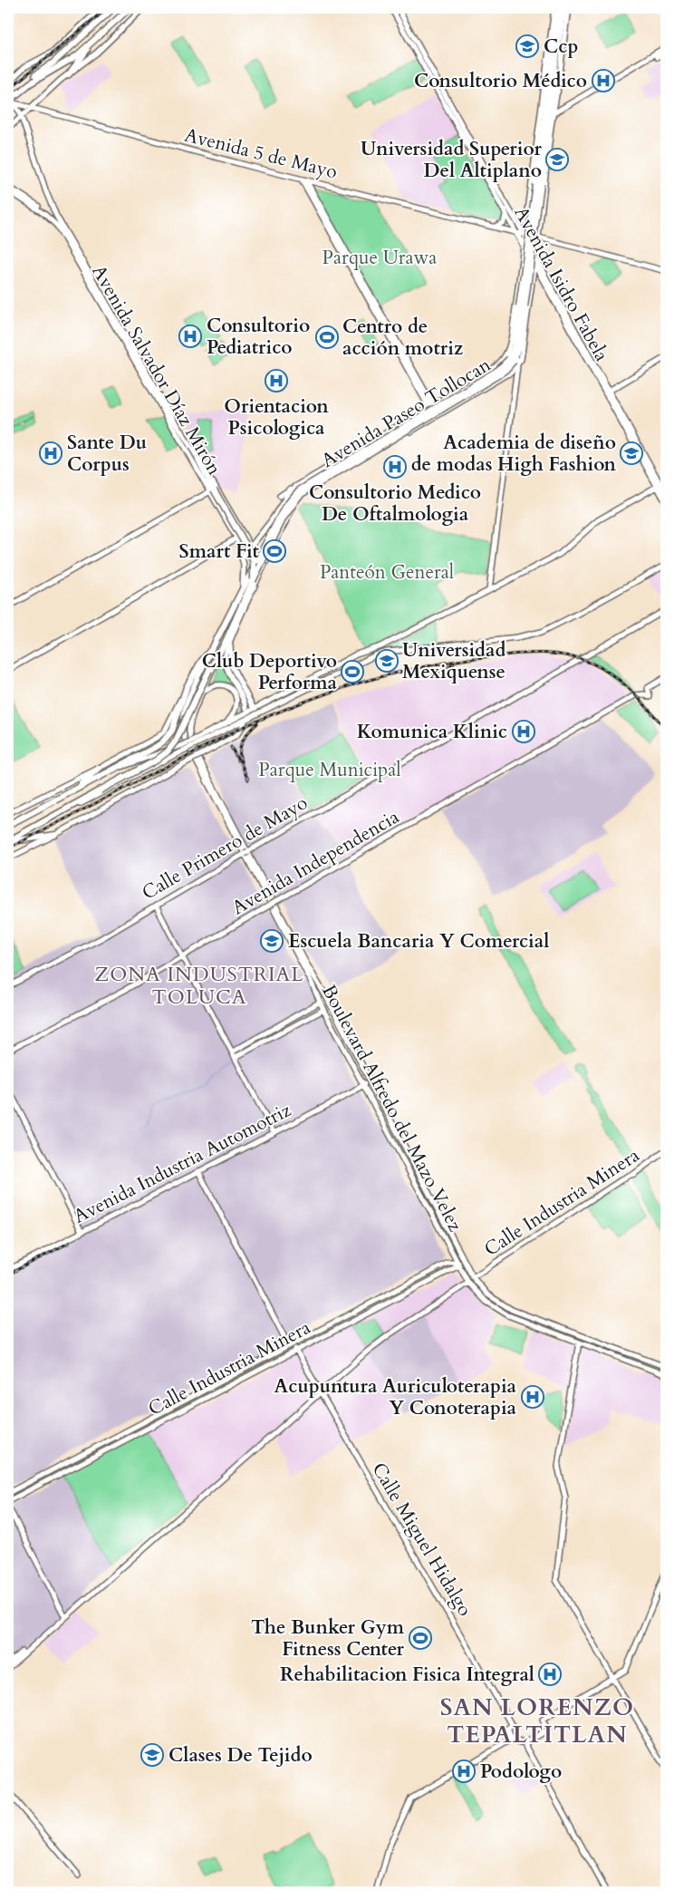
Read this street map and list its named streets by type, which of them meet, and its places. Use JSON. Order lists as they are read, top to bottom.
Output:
{
  "streets": {
    "highway": ["Avenida Paseo Tollocan"],
    "main road": [
      "Avenida 5 de Mayo",
      "Avenida Isidro Fabela",
      "Avenida Salvador Díaz Mirón",
      "Calle Primero de Mayo",
      "Avenida Independencia",
      "Boulevard Alfredo del Mazo Velez",
      "Avenida Industria Automotriz",
      "Calle Industria Minera",
      "Calle Miguel Hidalgo"
    ]
  },
  "crossings": [
    ["Avenida 5 de Mayo", "Avenida Isidro Fabela"],
    ["Avenida Isidro Fabela", "Avenida Paseo Tollocan"],
    ["Avenida Salvador Díaz Mirón", "Avenida Paseo Tollocan"],
    ["Avenida Paseo Tollocan", "Boulevard Alfredo del Mazo Velez"],
    ["Boulevard Alfredo del Mazo Velez", "Avenida Industria Automotriz"],
    ["Boulevard Alfredo del Mazo Velez", "Calle Industria Minera"],
    ["Calle Industria Minera", "Calle Miguel Hidalgo"]
  ],
  "districts": ["ZONA INDUSTRIAL TOLUCA", "SAN LORENZO TEPALTITLAN"],
  "parks": ["Parque Urawa", "Panteón General", "Parque Municipal"],
  "places": {
    "school or university": [
      "Ccp",
      "Universidad Superior Del Altiplano",
      "Academia de diseño de modas High Fashion",
      "Universidad Mexiquense",
      "Escuela Bancaria Y Comercial",
      "Clases De Tejido"
    ],
    "hospital": [
      "Consultorio Médico",
      "Consultorio Pediatrico",
      "Orientacion Psicologica",
      "Sante Du Corpus",
      "Consultorio Medico De Oftalmologia",
      "Komunica Klinic",
      "Acupuntura Auriculoterapia Y Conoterapia",
      "Rehabilitacion Fisica Integral",
      "Podologo"
    ],
    "sports": [
      "Centro de acción motriz",
      "Smart Fit",
      "Club Deportivo Performa",
      "The Bunker Gym Fitness Center"
    ]
  }
}
